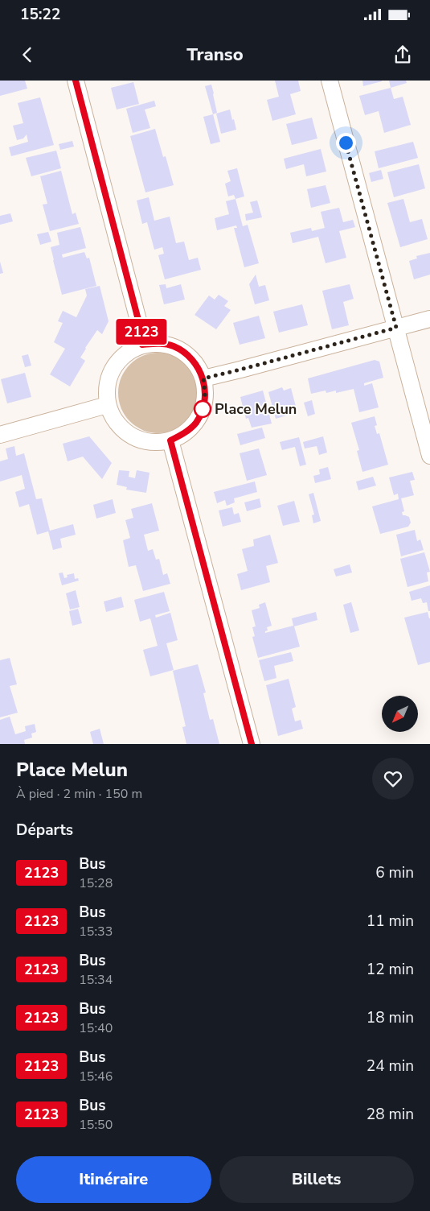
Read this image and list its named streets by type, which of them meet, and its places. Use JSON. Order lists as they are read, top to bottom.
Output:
{
  "places": ["Place Melun"],
  "lines": ["bus line 2123"],
  "north": "bottom left",
  "page": {
    "status": "15:22",
    "header": "Transo",
    "on_map": "2123",
    "heading": [
      ["Place Melun", "À pied · 2 min · 150 m"],
      "Départs"
    ],
    "list": [
      {
        "mark": "2123",
        "name": "Bus",
        "note": "15:28",
        "value": "6 min"
      },
      {
        "mark": "2123",
        "name": "Bus",
        "note": "15:33",
        "value": "11 min"
      },
      {
        "mark": "2123",
        "name": "Bus",
        "note": "15:34",
        "value": "12 min"
      },
      {
        "mark": "2123",
        "name": "Bus",
        "note": "15:40",
        "value": "18 min"
      },
      {
        "mark": "2123",
        "name": "Bus",
        "note": "15:46",
        "value": "24 min"
      },
      {
        "mark": "2123",
        "name": "Bus",
        "note": "15:50",
        "value": "28 min"
      }
    ],
    "buttons": ["Itinéraire", "Billets"]
  }
}
